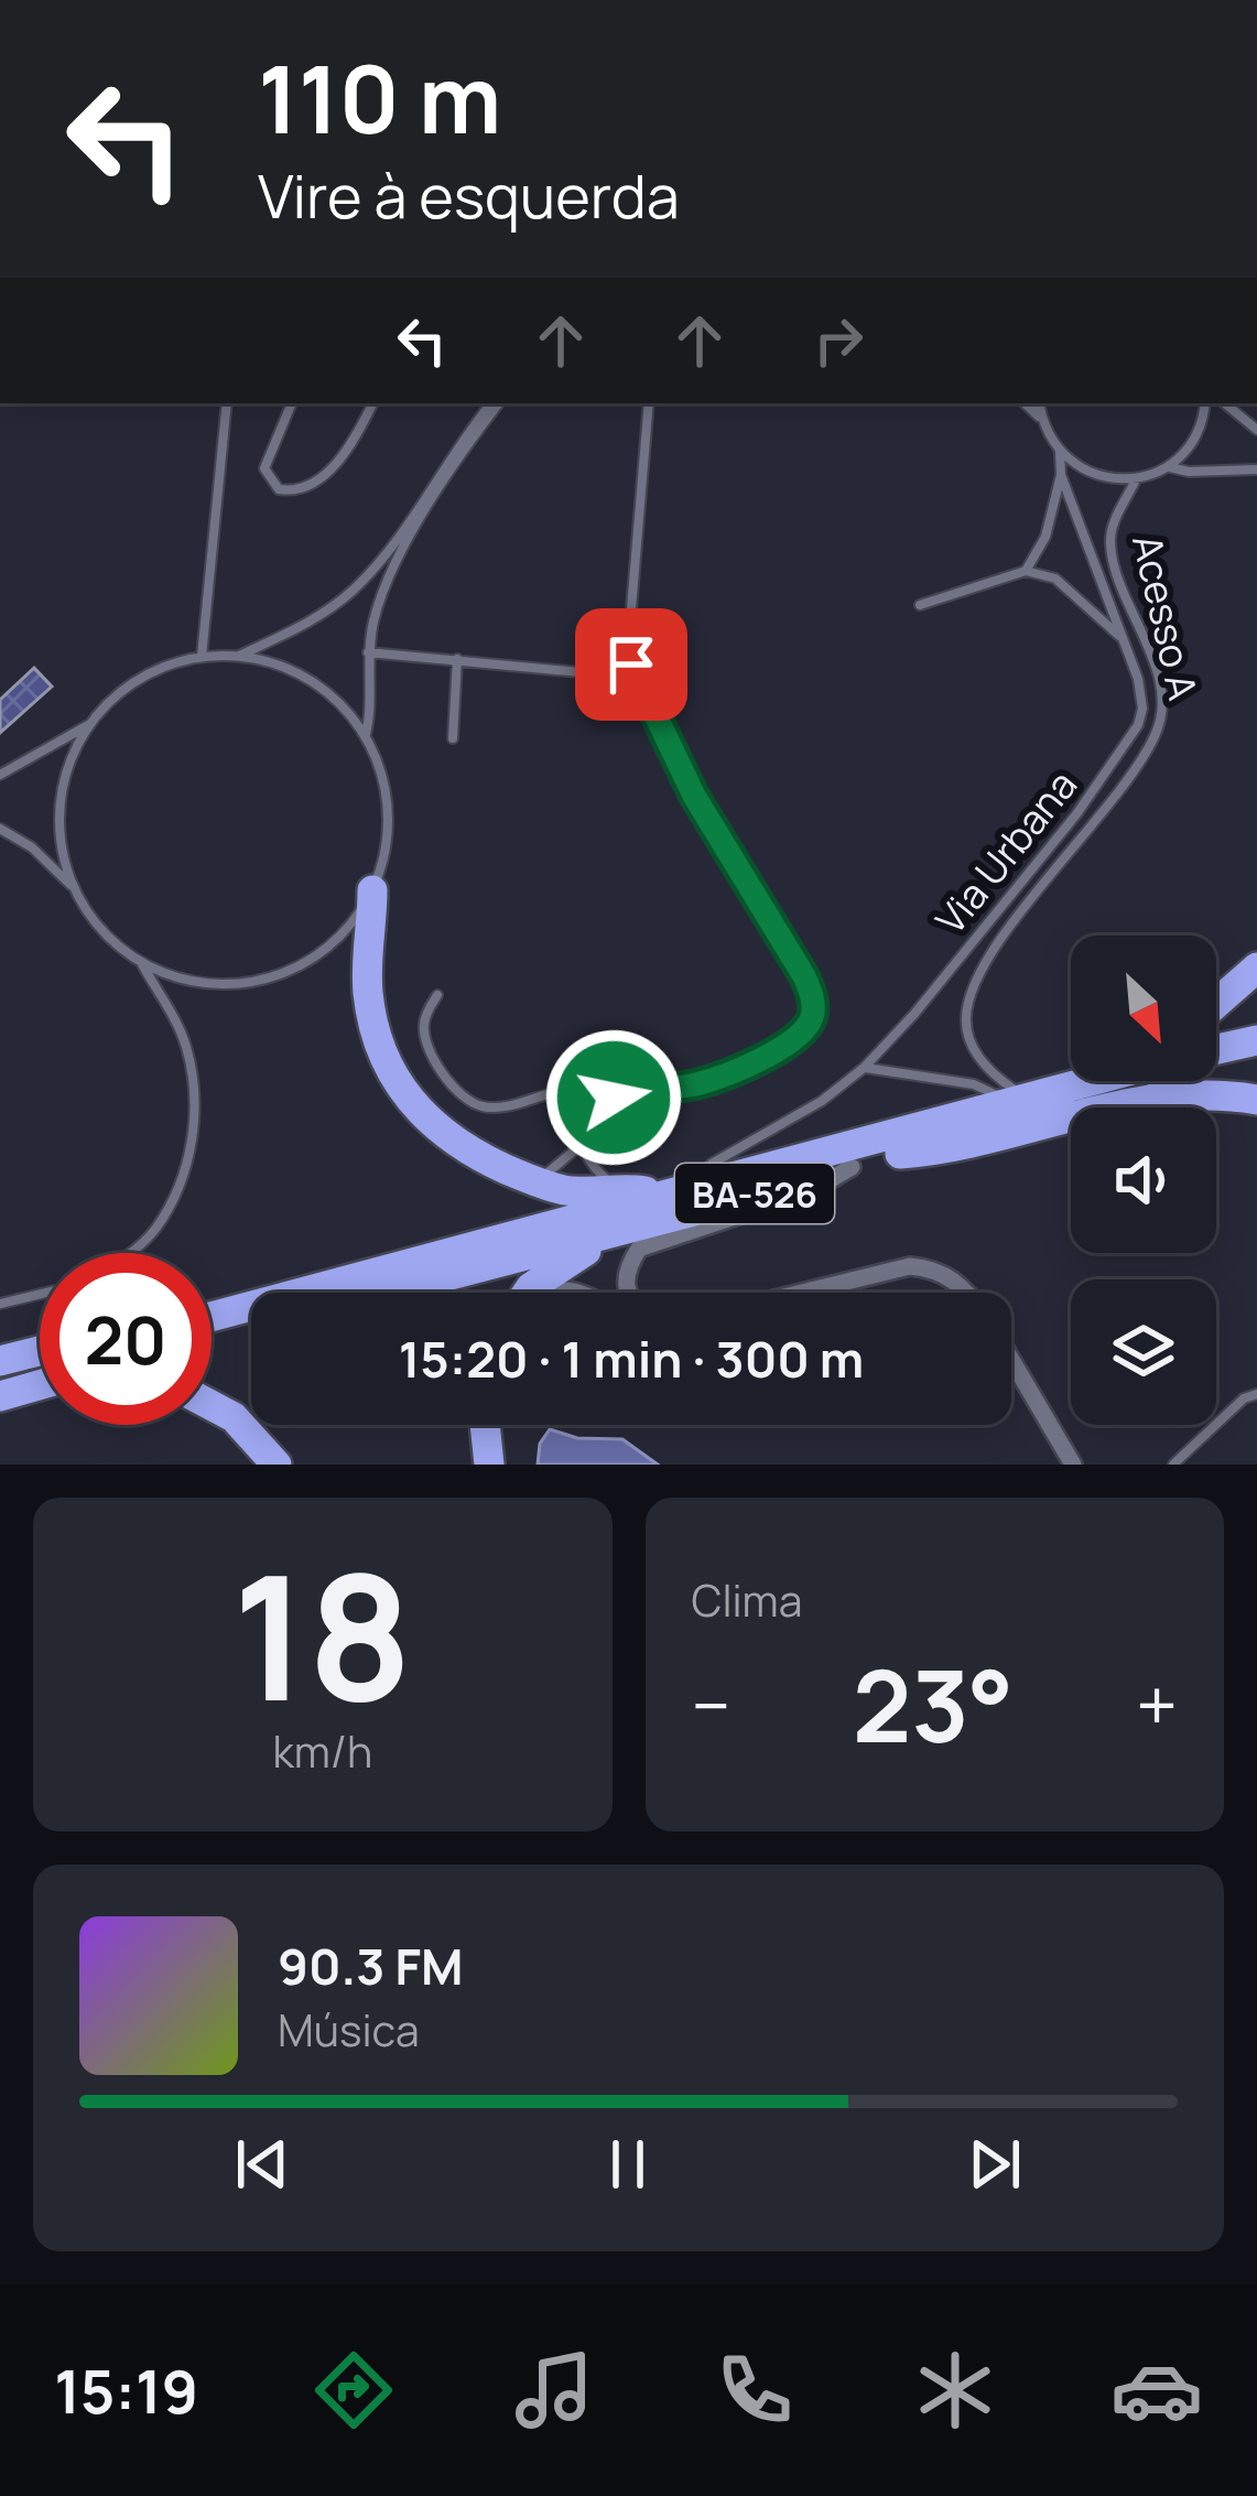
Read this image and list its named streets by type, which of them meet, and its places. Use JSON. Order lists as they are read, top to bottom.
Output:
{
  "streets": {
    "highway": ["BA-526"],
    "lane": ["Acesso A", "Via Urbana"]
  },
  "crossings": [
    ["Via Urbana", "BA-526"]
  ],
  "north": "bottom right",
  "page": {
    "turn": ["110 m", "Vire à esquerda"],
    "limit": "20",
    "trip": "15:20 · 1 min · 300 m",
    "tile": [
      ["18", "km/h"],
      "Clima"
    ],
    "heat": ["−", "23°", "+"],
    "song": ["90.3 FM", "Música"],
    "tabs": "15:19"
  }
}
